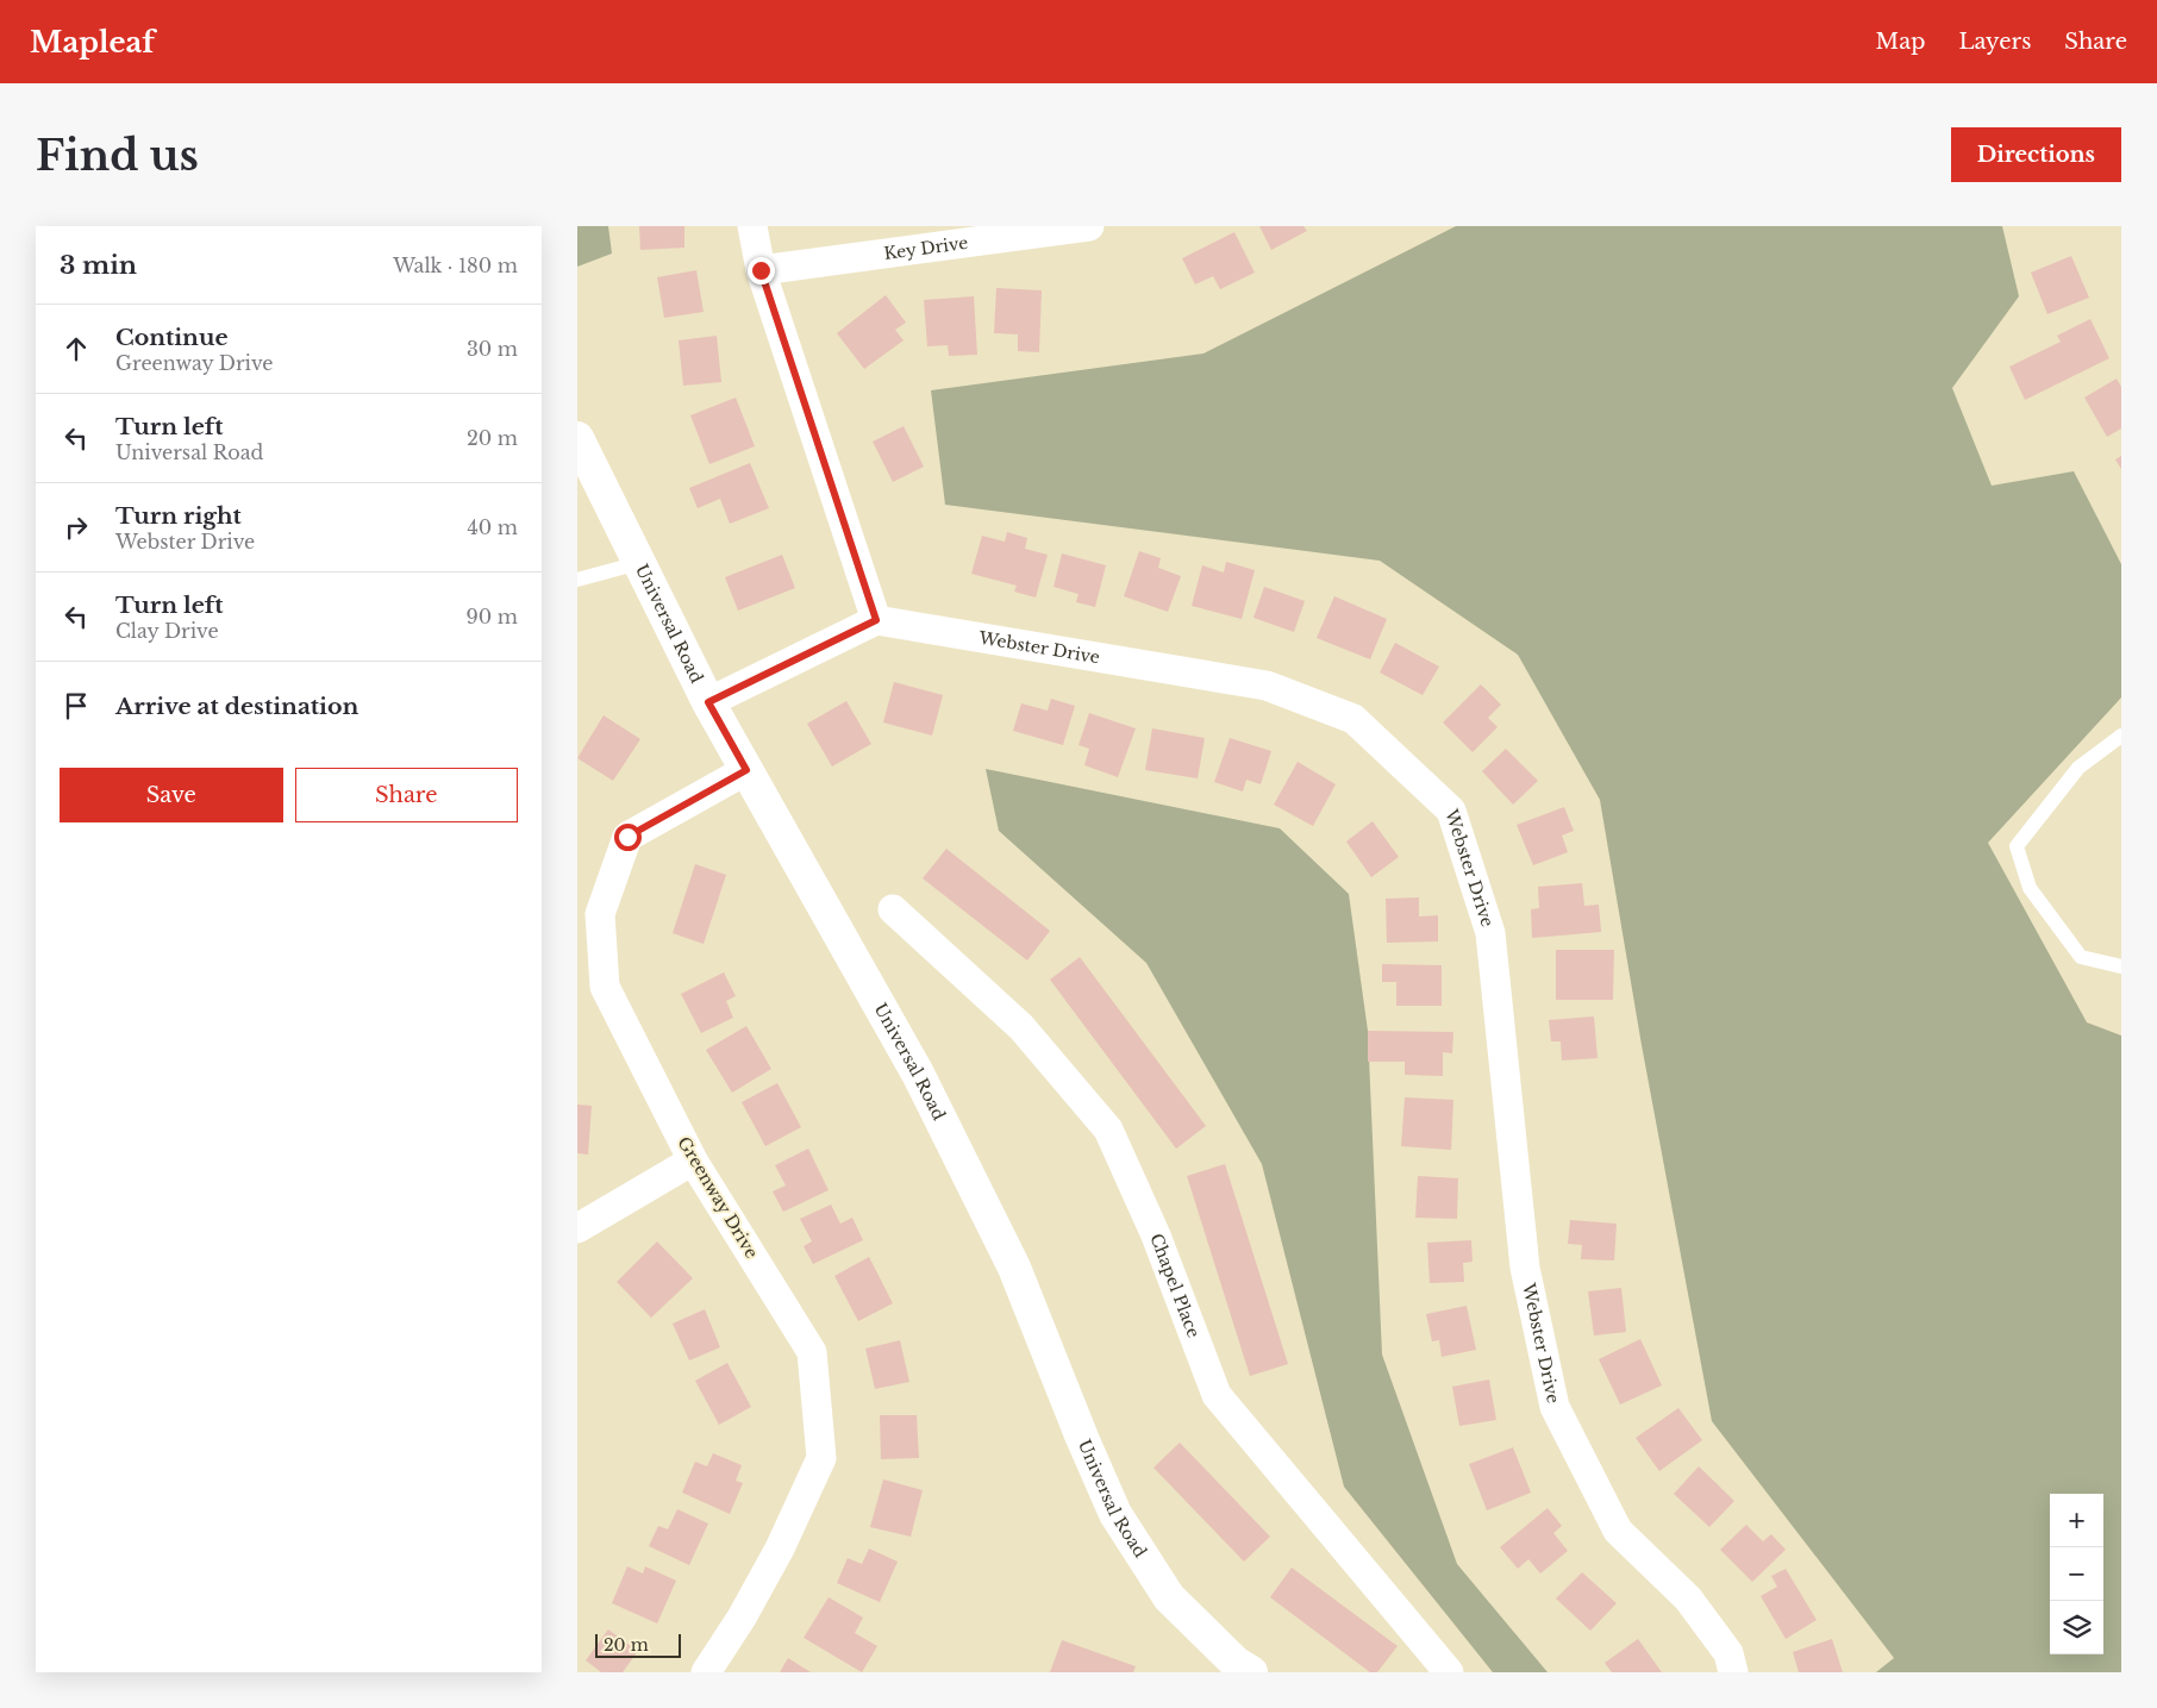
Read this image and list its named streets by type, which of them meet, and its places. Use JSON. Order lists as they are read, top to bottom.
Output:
{
  "streets": {
    "street": [
      "Key Drive",
      "Universal Road",
      "Webster Drive",
      "Greenway Drive",
      "Chapel Place"
    ]
  },
  "crossings": [
    ["Universal Road", "Greenway Drive"]
  ],
  "scale_bar": "20 m",
  "page": {
    "header": "Mapleaf",
    "nav": ["Map", "Layers", "Share"],
    "buttons": [
      "Directions",
      ["Save", "Share"]
    ],
    "title": "Find us",
    "heading": ["3 min", "Walk · 180 m"],
    "list": [
      ["Continue", "Greenway Drive", "30 m"],
      ["Turn left", "Universal Road", "20 m"],
      ["Turn right", "Webster Drive", "40 m"],
      ["Turn left", "Clay Drive", "90 m"],
      "Arrive at destination"
    ],
    "map_buttons": ["+", "−"],
    "scale": "20 m"
  }
}
